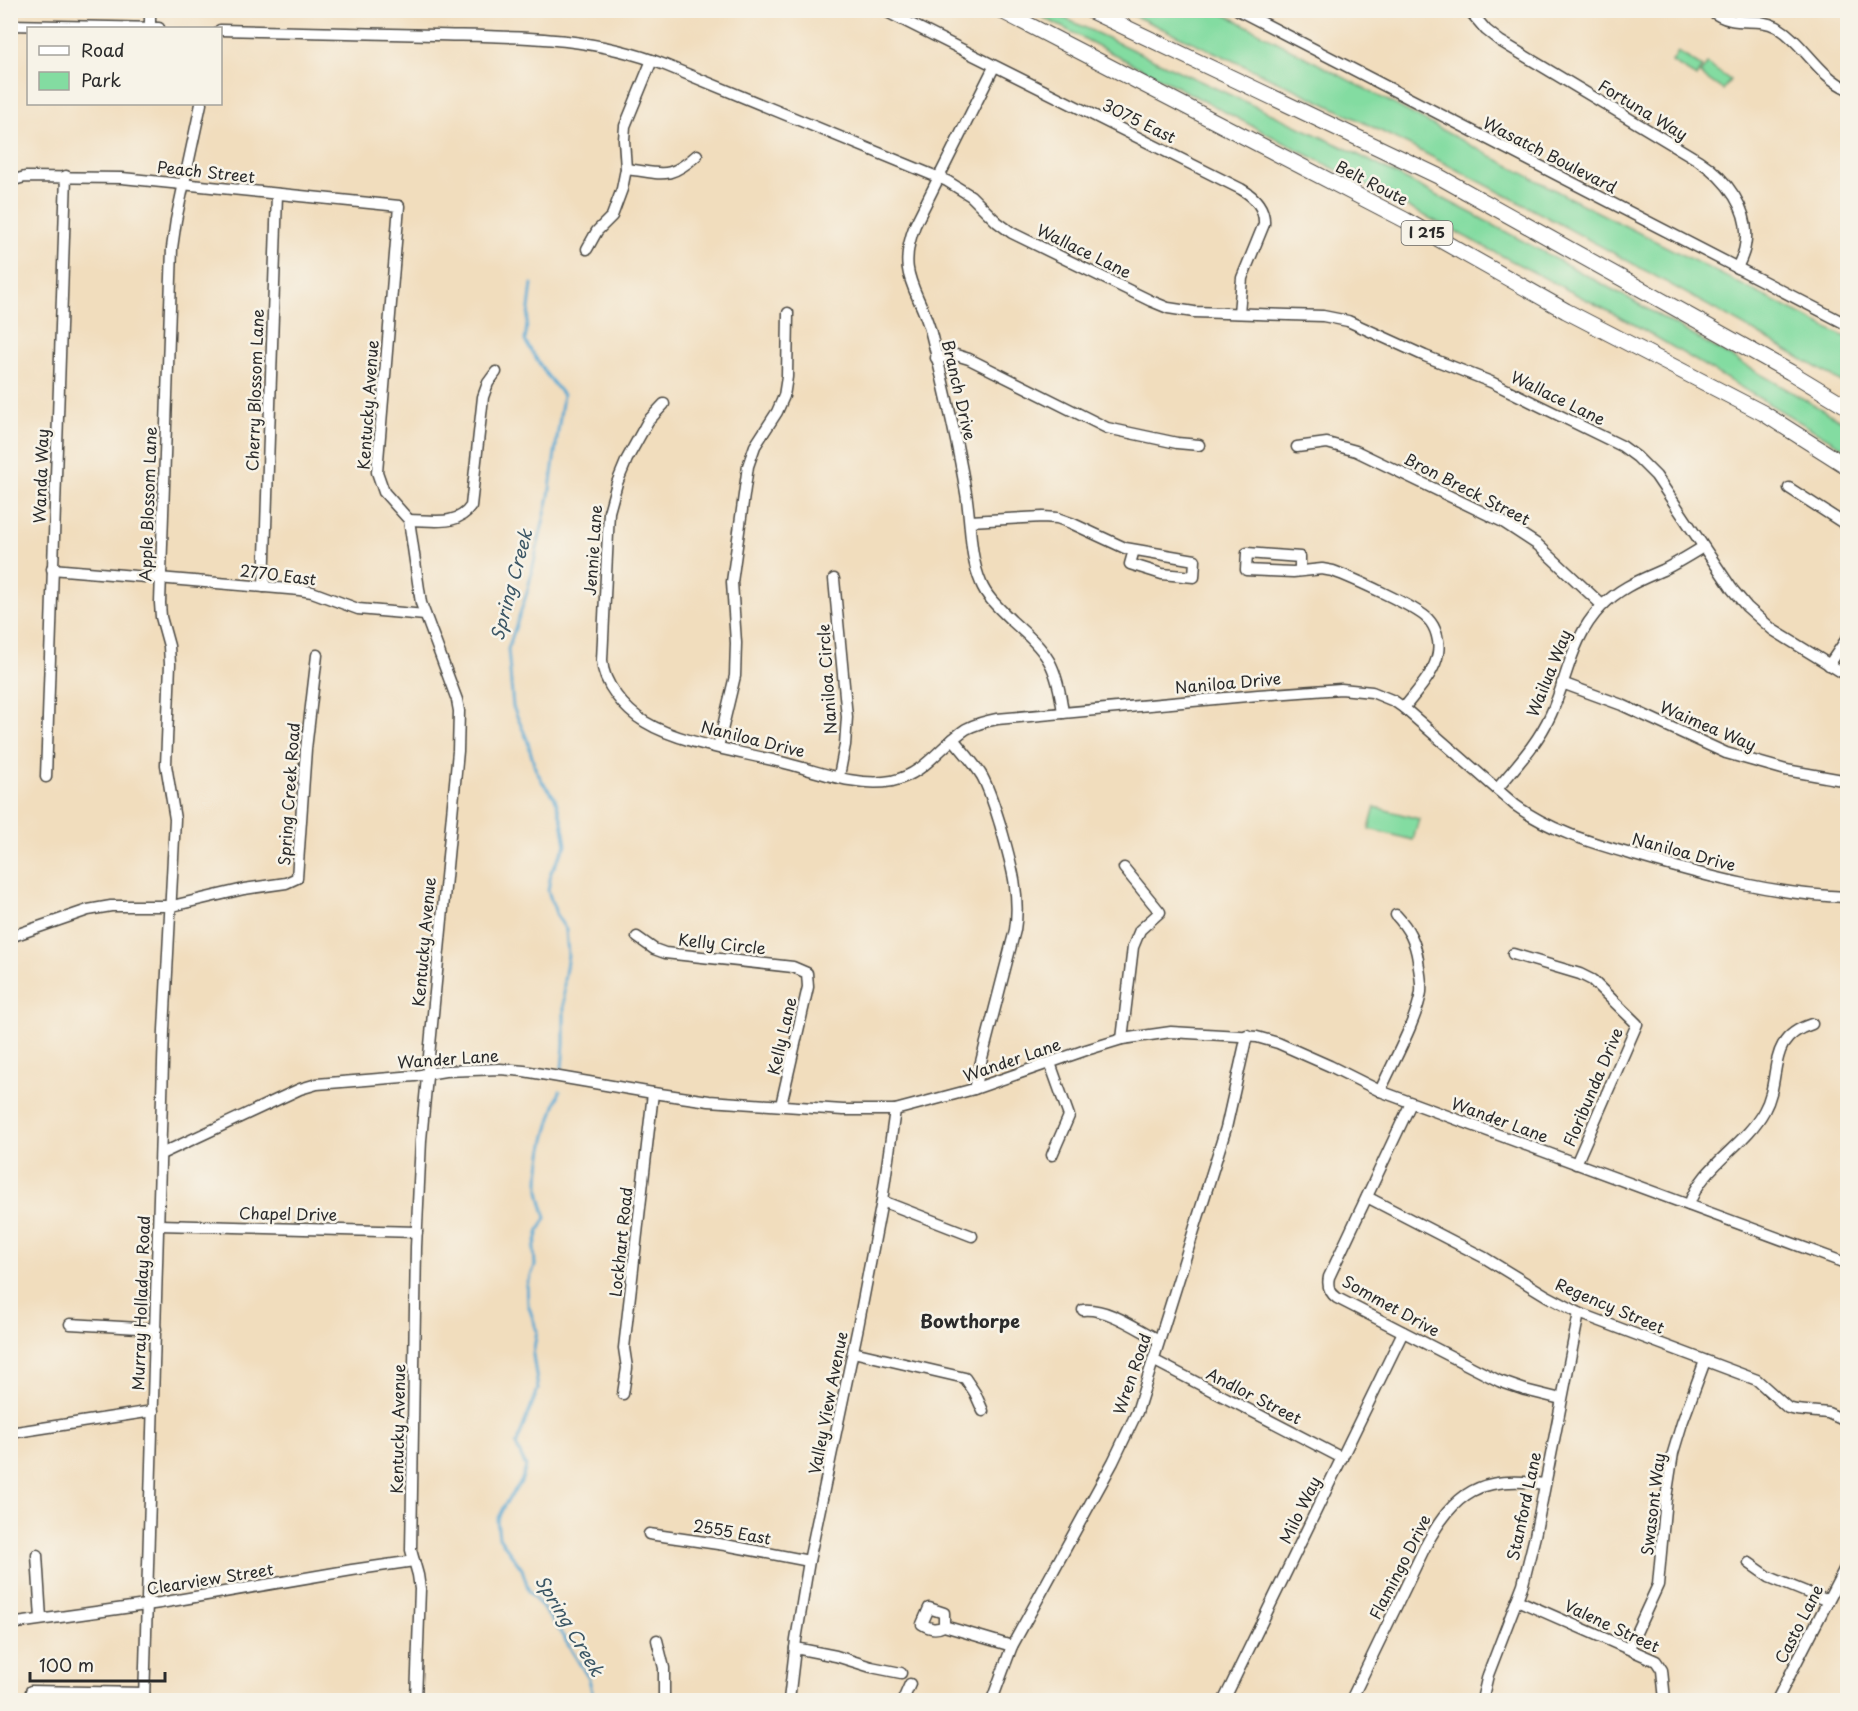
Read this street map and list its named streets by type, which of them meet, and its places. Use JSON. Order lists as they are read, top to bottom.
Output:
{
  "streets": {
    "highway": ["Belt Route", "I 215"],
    "street": [
      "Fortuna Way",
      "3075 East",
      "Wasatch Boulevard",
      "Peach Street",
      "Wallace Lane",
      "Cherry Blossom Lane",
      "Branch Drive",
      "Kentucky Avenue",
      "Wanda Way",
      "Bron Breck Street",
      "Apple Blossom Lane",
      "Jennie Lane",
      "2770 East",
      "Wailua Way",
      "Naniloa Circle",
      "Naniloa Drive",
      "Waimea Way",
      "Spring Creek Road",
      "Kelly Circle",
      "Kelly Lane",
      "Wander Lane",
      "Floribunda Drive",
      "Chapel Drive",
      "Lockhart Road",
      "Murray Holladay Road",
      "Sommet Drive",
      "Regency Street",
      "Wren Road",
      "Andlor Street",
      "Valley View Avenue",
      "Swasont Way",
      "Stanford Lane",
      "Milo Way",
      "2555 East",
      "Flamingo Drive",
      "Clearview Street",
      "Casto Lane",
      "Valene Street"
    ]
  },
  "crossings": [
    ["Fortuna Way", "Wasatch Boulevard"],
    ["3075 East", "Wallace Lane"],
    ["3075 East", "Branch Drive"],
    ["Peach Street", "Cherry Blossom Lane"],
    ["Peach Street", "Kentucky Avenue"],
    ["Peach Street", "Wanda Way"],
    ["Peach Street", "Apple Blossom Lane"],
    ["Wallace Lane", "Branch Drive"],
    ["Wallace Lane", "Wailua Way"],
    ["Cherry Blossom Lane", "2770 East"],
    ["Branch Drive", "Naniloa Drive"],
    ["Kentucky Avenue", "2770 East"],
    ["Kentucky Avenue", "Wander Lane"],
    ["Kentucky Avenue", "Chapel Drive"],
    ["Kentucky Avenue", "Clearview Street"],
    ["Wanda Way", "2770 East"],
    ["Bron Breck Street", "Wailua Way"],
    ["Apple Blossom Lane", "2770 East"],
    ["Apple Blossom Lane", "Spring Creek Road"],
    ["Apple Blossom Lane", "Murray Holladay Road"],
    ["Jennie Lane", "Naniloa Drive"],
    ["Wailua Way", "Naniloa Drive"],
    ["Wailua Way", "Waimea Way"],
    ["Naniloa Circle", "Naniloa Drive"],
    ["Spring Creek Road", "Murray Holladay Road"],
    ["Kelly Circle", "Kelly Lane"],
    ["Kelly Lane", "Wander Lane"],
    ["Wander Lane", "Floribunda Drive"],
    ["Wander Lane", "Lockhart Road"],
    ["Wander Lane", "Murray Holladay Road"],
    ["Wander Lane", "Sommet Drive"],
    ["Wander Lane", "Wren Road"],
    ["Wander Lane", "Valley View Avenue"],
    ["Chapel Drive", "Murray Holladay Road"],
    ["Murray Holladay Road", "Clearview Street"],
    ["Sommet Drive", "Regency Street"],
    ["Sommet Drive", "Stanford Lane"],
    ["Sommet Drive", "Milo Way"],
    ["Regency Street", "Swasont Way"],
    ["Regency Street", "Stanford Lane"],
    ["Wren Road", "Andlor Street"],
    ["Andlor Street", "Milo Way"],
    ["Valley View Avenue", "2555 East"],
    ["Swasont Way", "Valene Street"],
    ["Stanford Lane", "Flamingo Drive"],
    ["Stanford Lane", "Valene Street"]
  ],
  "districts": ["Bowthorpe"],
  "water": ["Spring Creek"],
  "legend": ["Road", "Park"],
  "scale_bar": "100 m"
}
